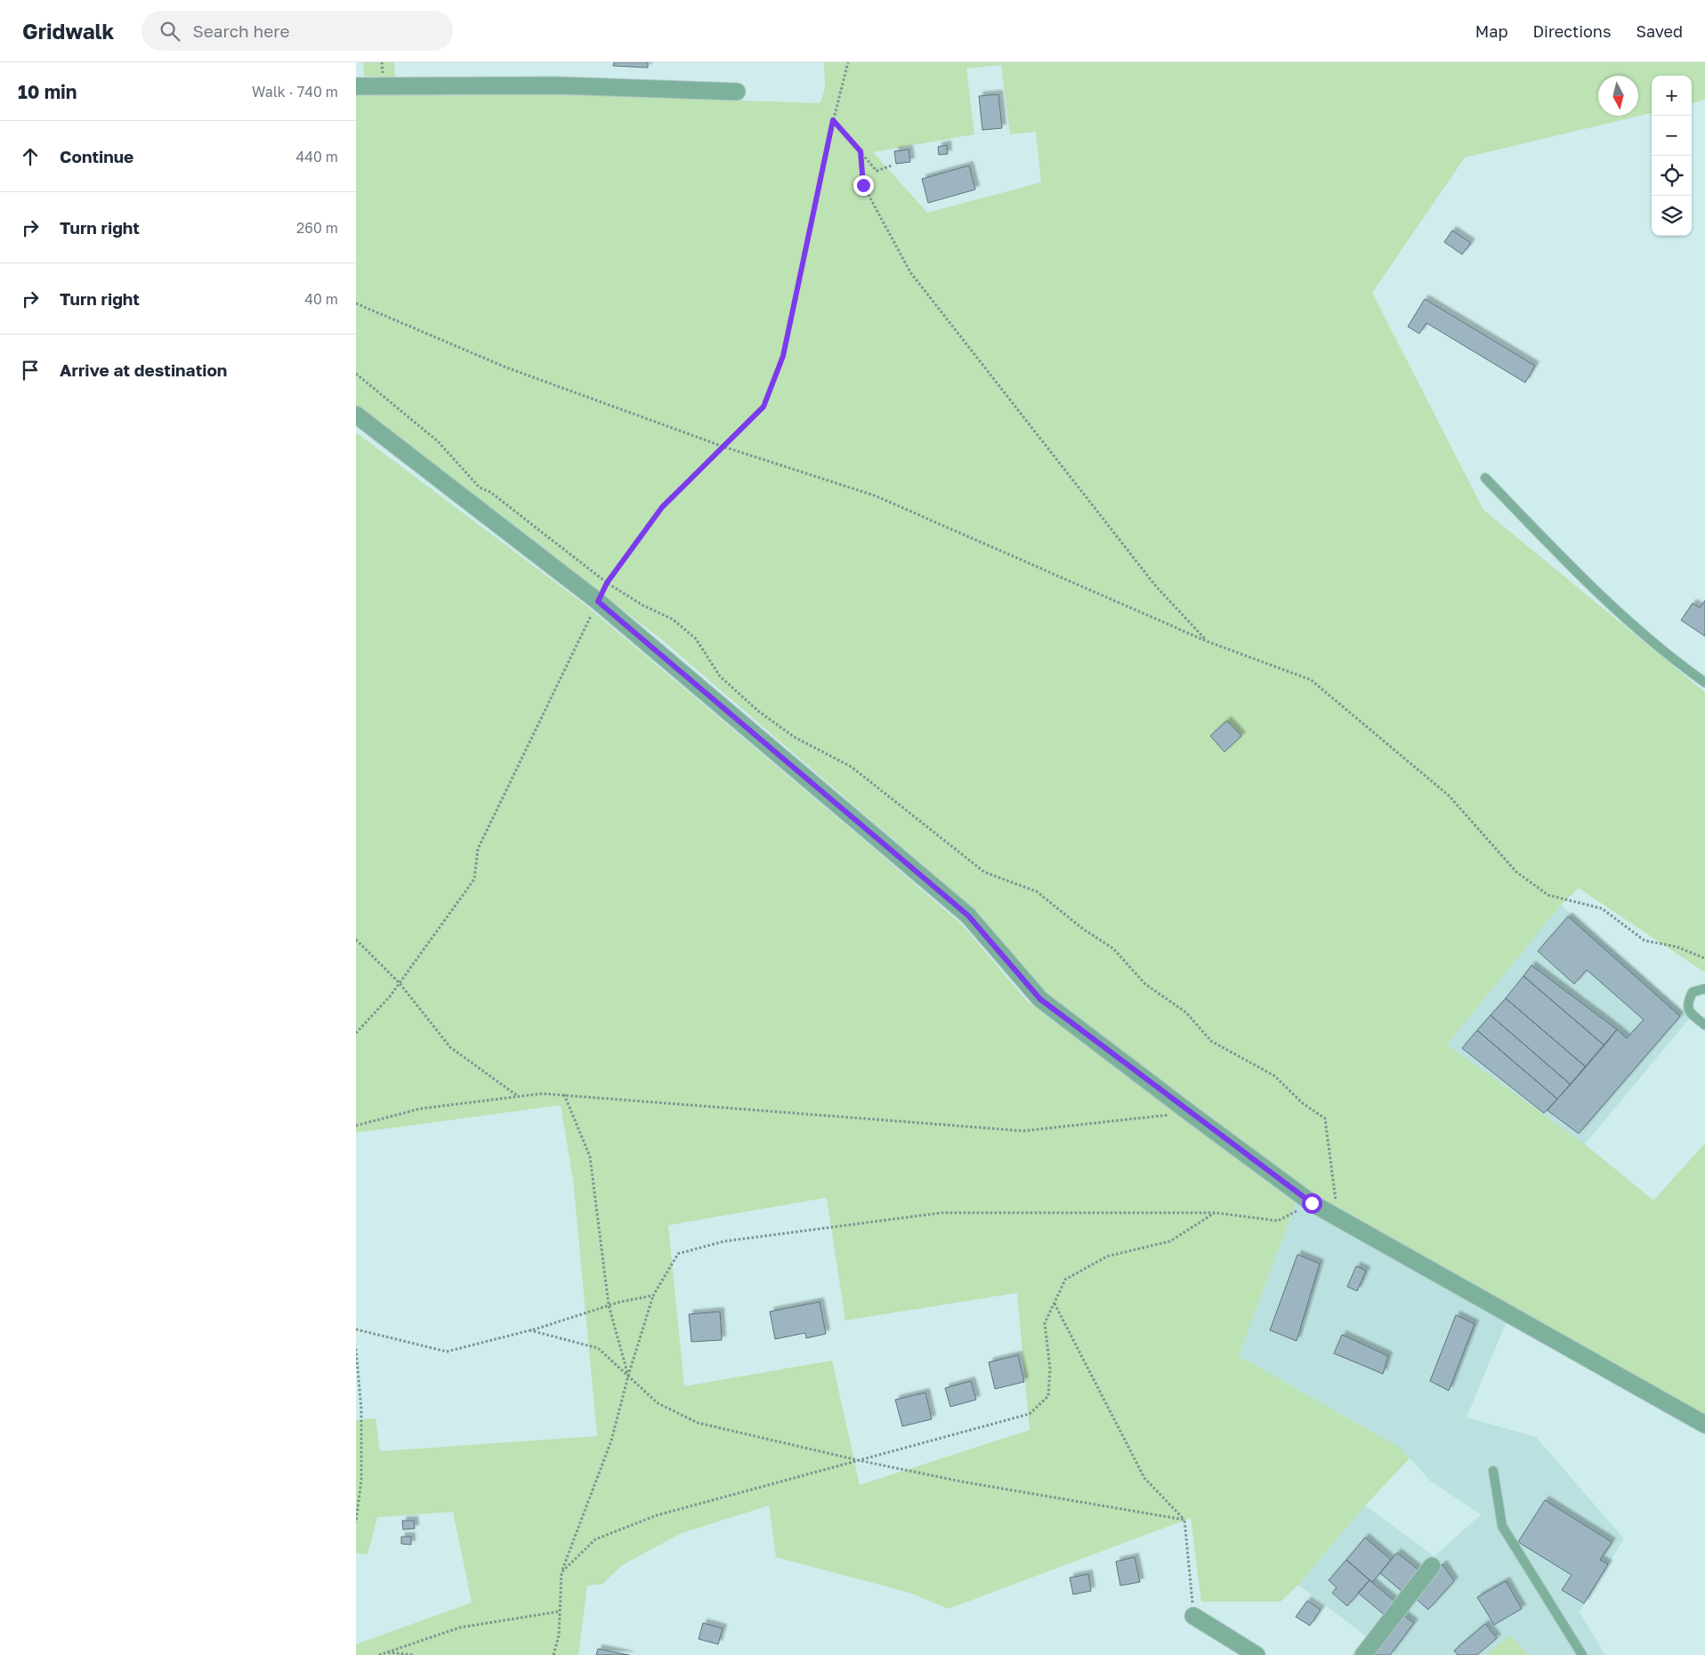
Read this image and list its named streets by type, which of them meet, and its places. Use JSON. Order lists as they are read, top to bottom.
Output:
{
  "north": "bottom",
  "page": {
    "header": "Gridwalk",
    "search": "Search here",
    "nav": ["Map", "Directions", "Saved"],
    "heading": ["10 min", "Walk · 740 m"],
    "map_buttons": ["+", "−"],
    "list": [
      ["Continue", "440 m"],
      ["Turn right", "260 m"],
      ["Turn right", "40 m"],
      "Arrive at destination"
    ]
  }
}
